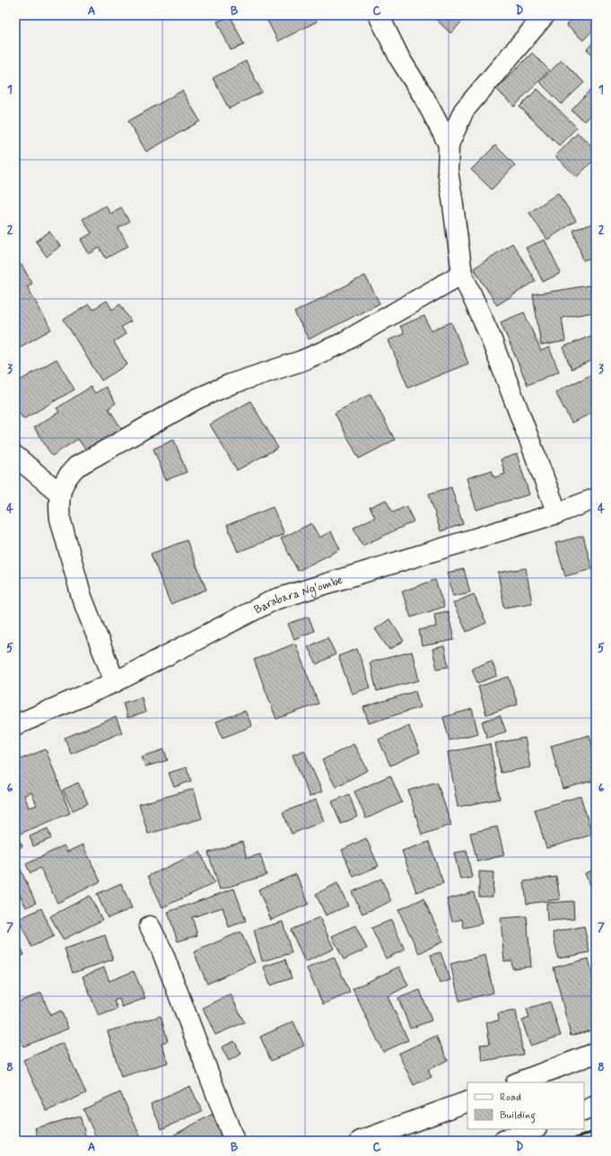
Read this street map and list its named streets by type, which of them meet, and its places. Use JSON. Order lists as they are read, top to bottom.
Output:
{
  "streets": {
    "street": ["Barabara Ng'ombe"]
  },
  "legend": ["Road", "Building"],
  "grid": {
    "columns": [
      "A",
      "B",
      "C",
      "D"
    ],
    "rows": [
      "1",
      "2",
      "3",
      "4",
      "5",
      "6",
      "7",
      "8"
    ]
  }
}
